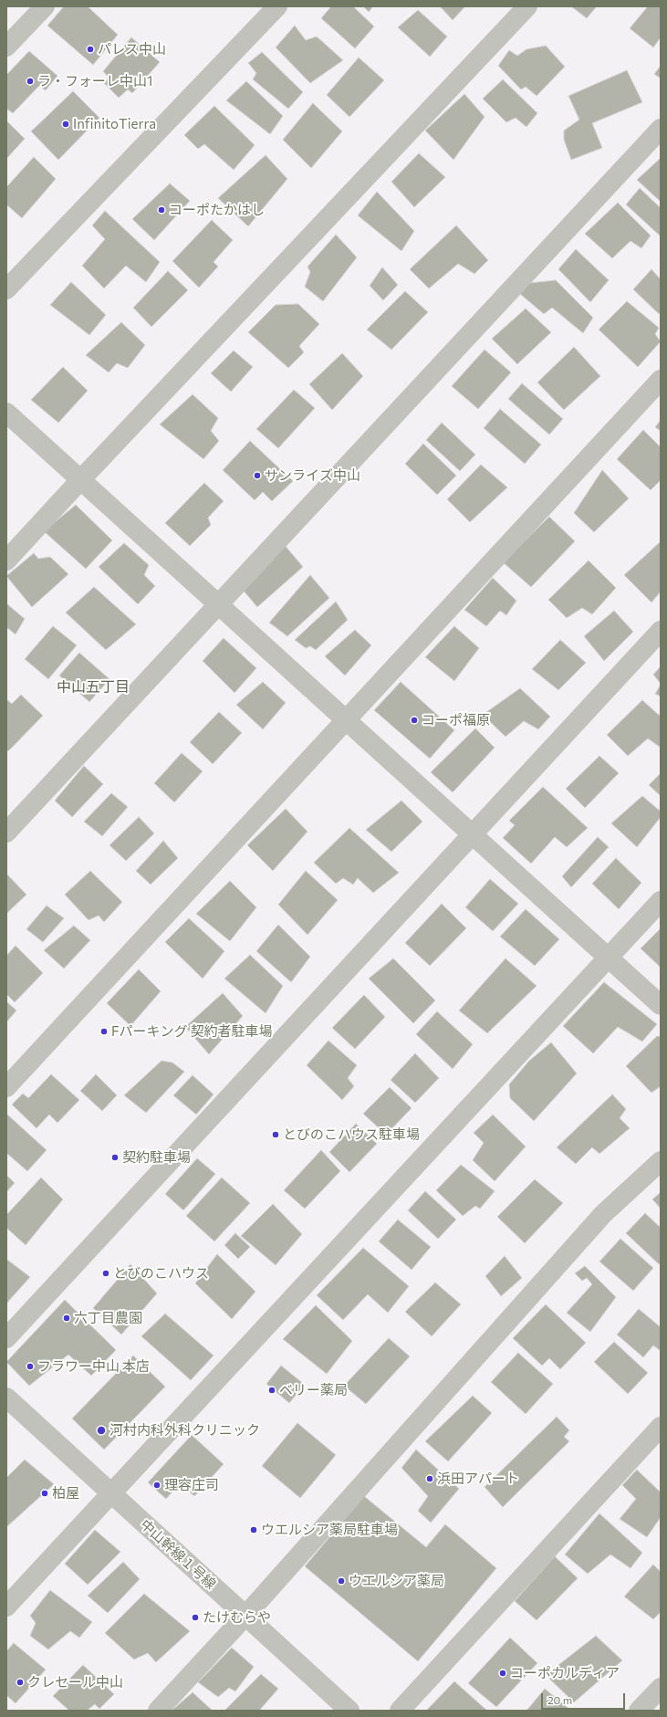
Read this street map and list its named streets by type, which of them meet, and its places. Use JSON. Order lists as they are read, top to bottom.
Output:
{
  "streets": {
    "street": ["中山幹線１号線"]
  },
  "districts": ["中山五丁目"],
  "places": [
    "パレス中山",
    "ラ・フォーレ中山1",
    "InfinitoTierra",
    "コーポたかはし",
    "サンライズ中山",
    "コーポ福原",
    "Fパーキング 契約者駐車場",
    "とびのこハウス駐車場",
    "契約駐車場",
    "とびのこハウス",
    "六丁目農園",
    "フラワー中山 本店",
    "ベリー薬局",
    "河村内科外科クリニック",
    "浜田アパート",
    "理容庄司",
    "柏屋",
    "ウエルシア薬局駐車場",
    "ウエルシア薬局",
    "たけむらや",
    "コーポカルディア",
    "クレセール中山"
  ],
  "scale_bar": "20 m"
}
